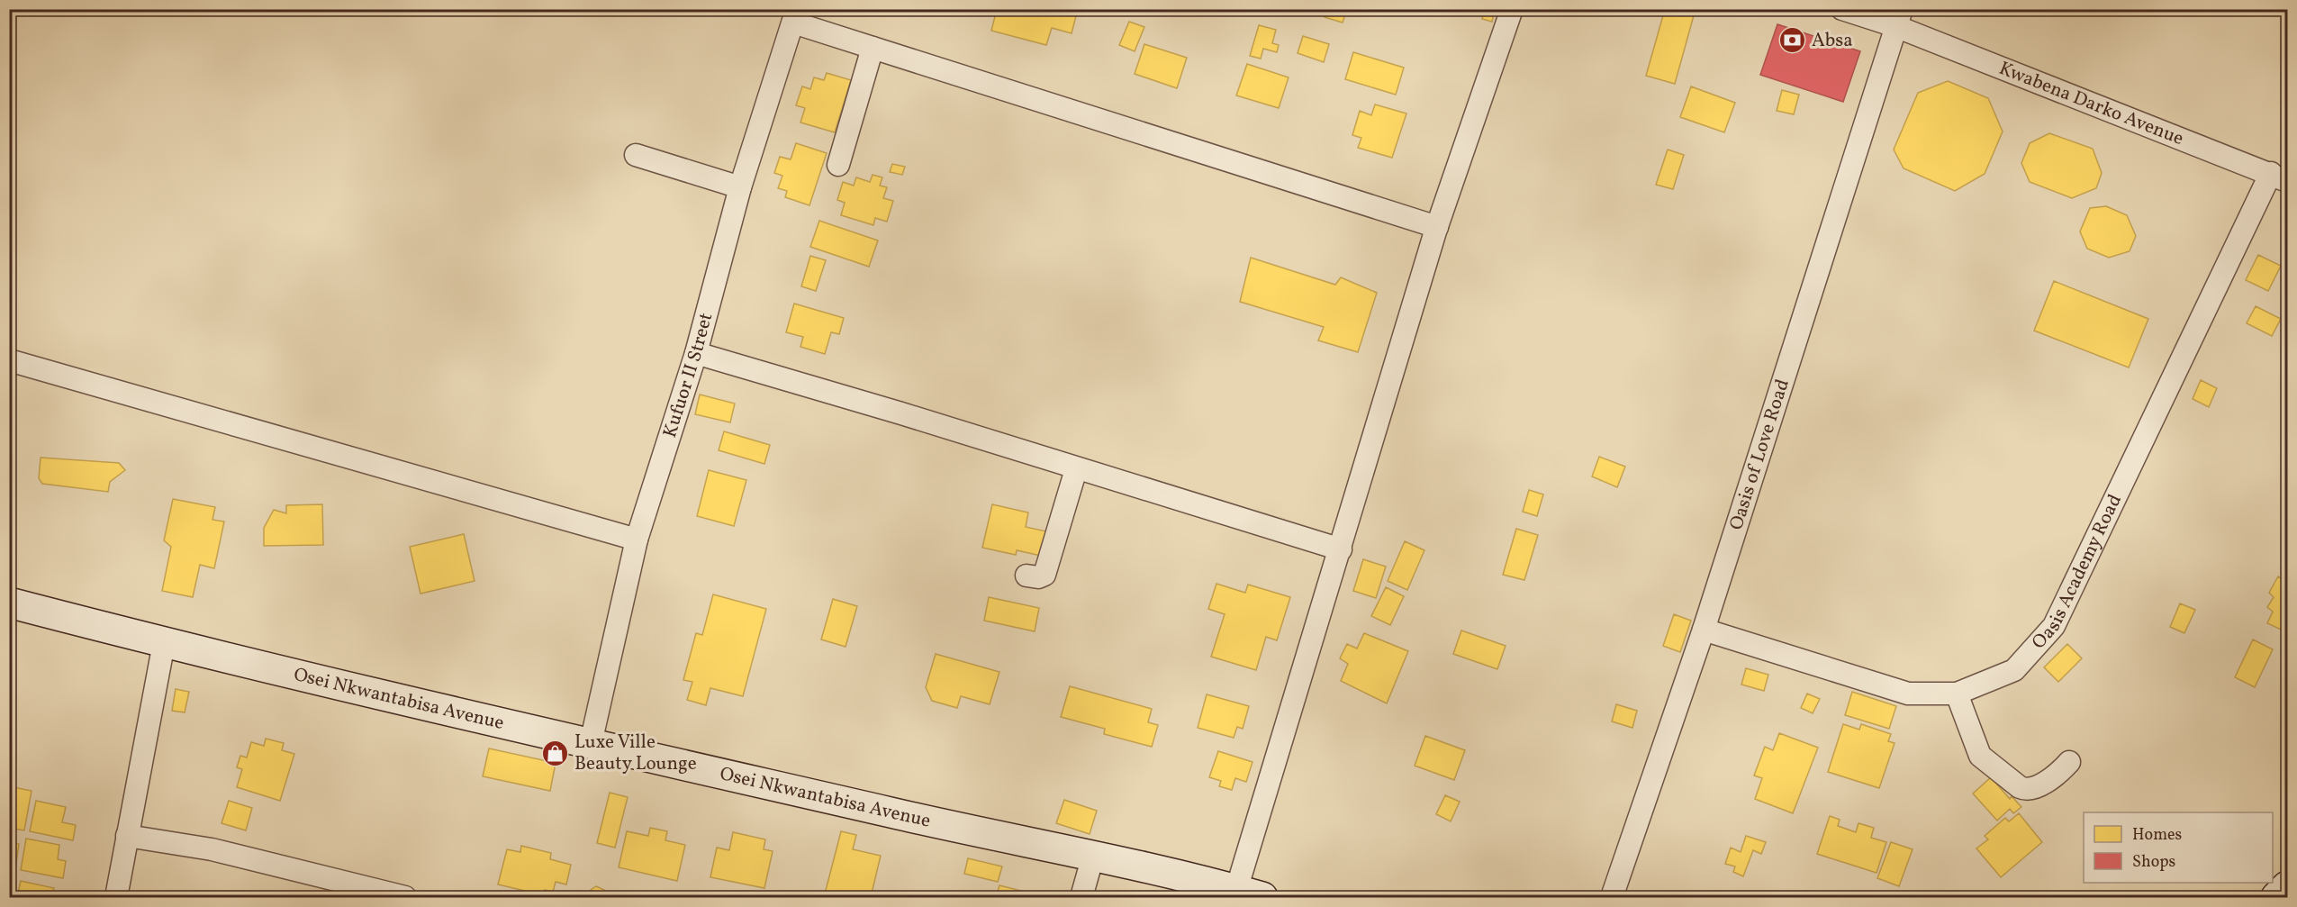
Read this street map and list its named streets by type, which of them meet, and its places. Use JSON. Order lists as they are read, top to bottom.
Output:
{
  "streets": {
    "street": [
      "Kwabena Darko Avenue",
      "Kufuor II Street",
      "Oasis of Love Road",
      "Oasis Academy Road",
      "Osei Nkwantabisa Avenue"
    ]
  },
  "crossings": [
    ["Kwabena Darko Avenue", "Oasis of Love Road"],
    ["Kwabena Darko Avenue", "Oasis Academy Road"],
    ["Kufuor II Street", "Osei Nkwantabisa Avenue"],
    ["Oasis of Love Road", "Oasis Academy Road"]
  ],
  "places": {
    "bank": ["Absa"],
    "shop": ["Luxe Ville Beauty Lounge"]
  },
  "legend": ["Homes", "Shops"]
}
